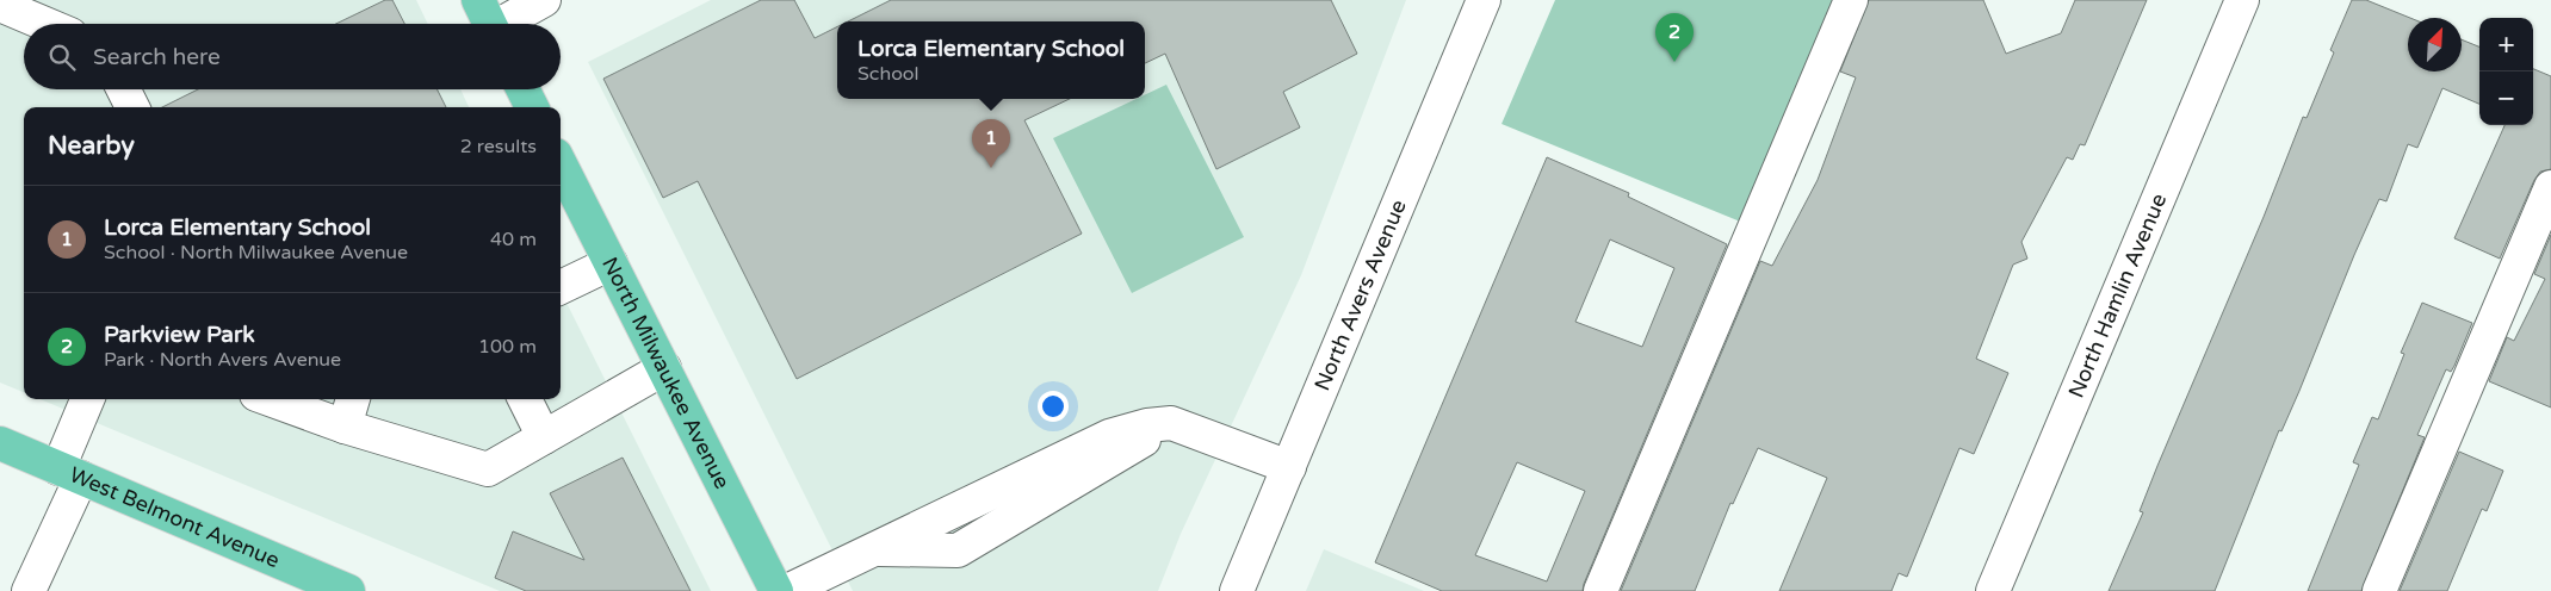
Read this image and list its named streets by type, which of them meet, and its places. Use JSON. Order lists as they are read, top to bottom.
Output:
{
  "streets": {
    "main road": ["North Milwaukee Avenue", "West Belmont Avenue"],
    "street": ["North Avers Avenue", "North Hamlin Avenue"]
  },
  "north": "top right",
  "page": {
    "pins": ["2", "1"],
    "map_buttons": ["+", "−"],
    "popup": ["Lorca Elementary School", "School"],
    "search": "Search here",
    "heading": ["Nearby", "2 results"],
    "list": [
      {
        "mark": "1",
        "name": "Lorca Elementary School",
        "note": "School · North Milwaukee Avenue",
        "value": "40 m"
      },
      {
        "mark": "2",
        "name": "Parkview Park",
        "note": "Park · North Avers Avenue",
        "value": "100 m"
      }
    ]
  }
}
